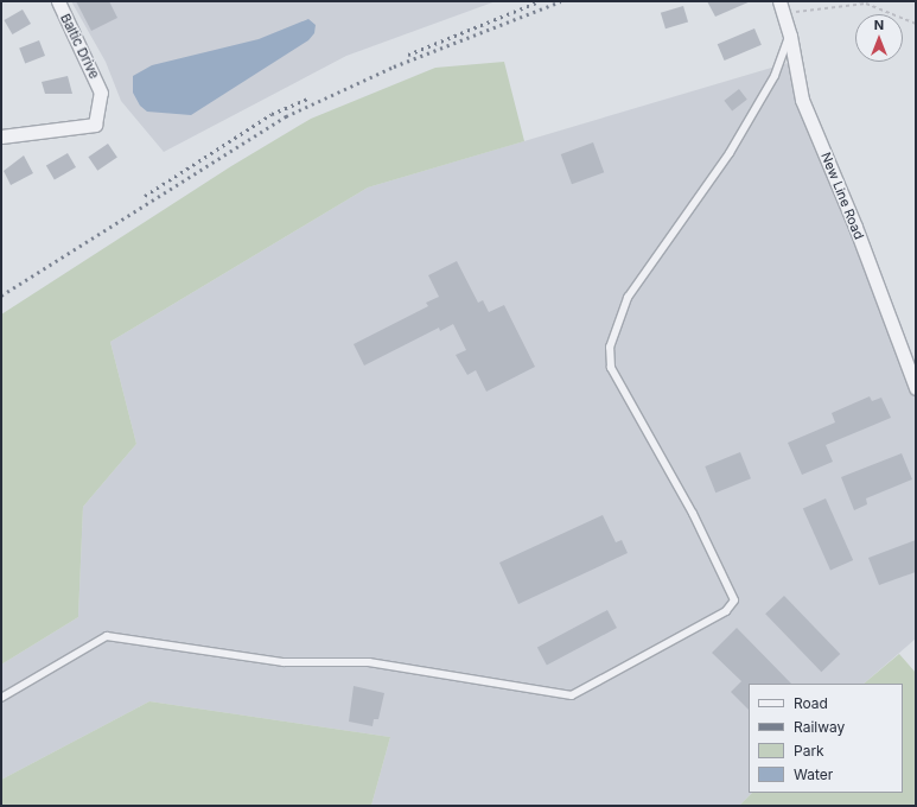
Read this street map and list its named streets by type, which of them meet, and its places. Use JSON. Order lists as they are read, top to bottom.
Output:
{
  "streets": {
    "street": ["Baltic Drive", "New Line Road"]
  },
  "legend": [
    "Road",
    "Railway",
    "Park",
    "Water"
  ],
  "north": "top"
}
